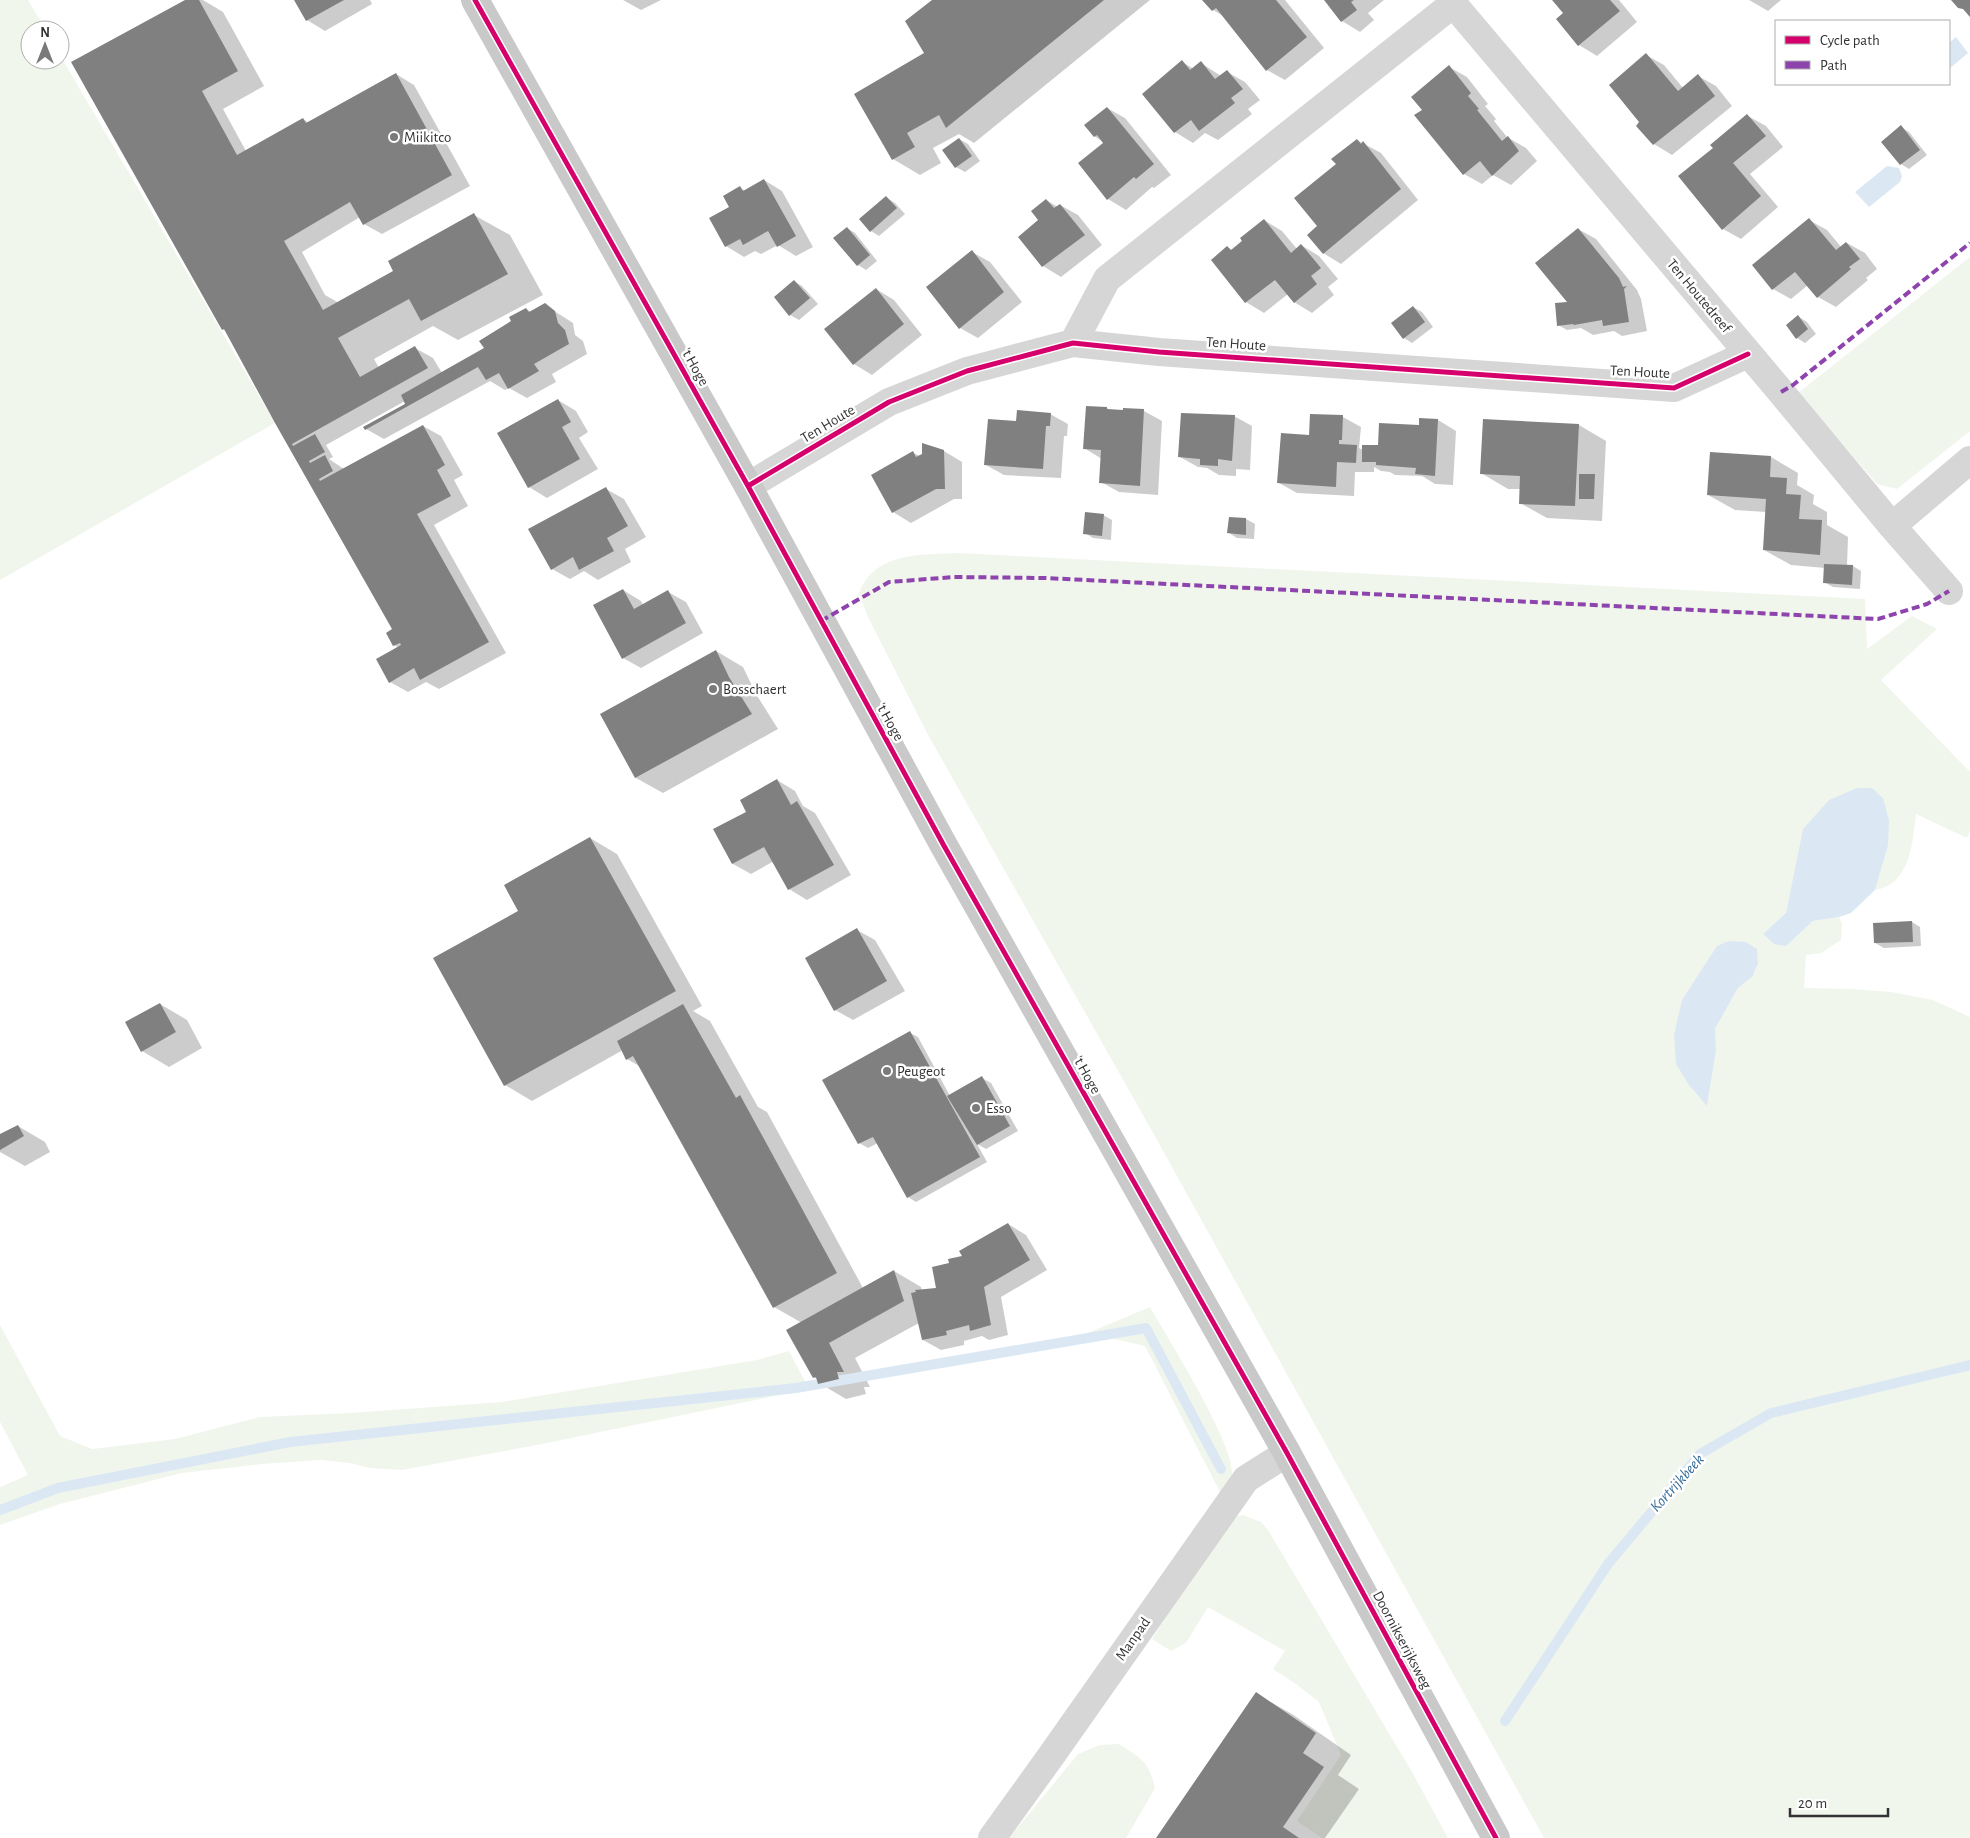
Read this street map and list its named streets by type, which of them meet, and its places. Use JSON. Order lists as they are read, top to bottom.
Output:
{
  "streets": {
    "main road": ["'t Hoge", "Doornikserijksweg"],
    "street": ["Ten Houtedreef", "Ten Houte", "Manpad"]
  },
  "crossings": [
    ["Ten Houtedreef", "Ten Houte"],
    ["Ten Houte", "'t Hoge"],
    ["'t Hoge", "Manpad"],
    ["'t Hoge", "Doornikserijksweg"],
    ["Manpad", "Doornikserijksweg"]
  ],
  "water": ["Kortrijkbeek"],
  "places": [
    "Miikitco",
    "Bosschaert",
    "Peugeot",
    "Esso"
  ],
  "legend": ["Cycle path", "Path"],
  "scale_bar": "20 m",
  "north": "top"
}
